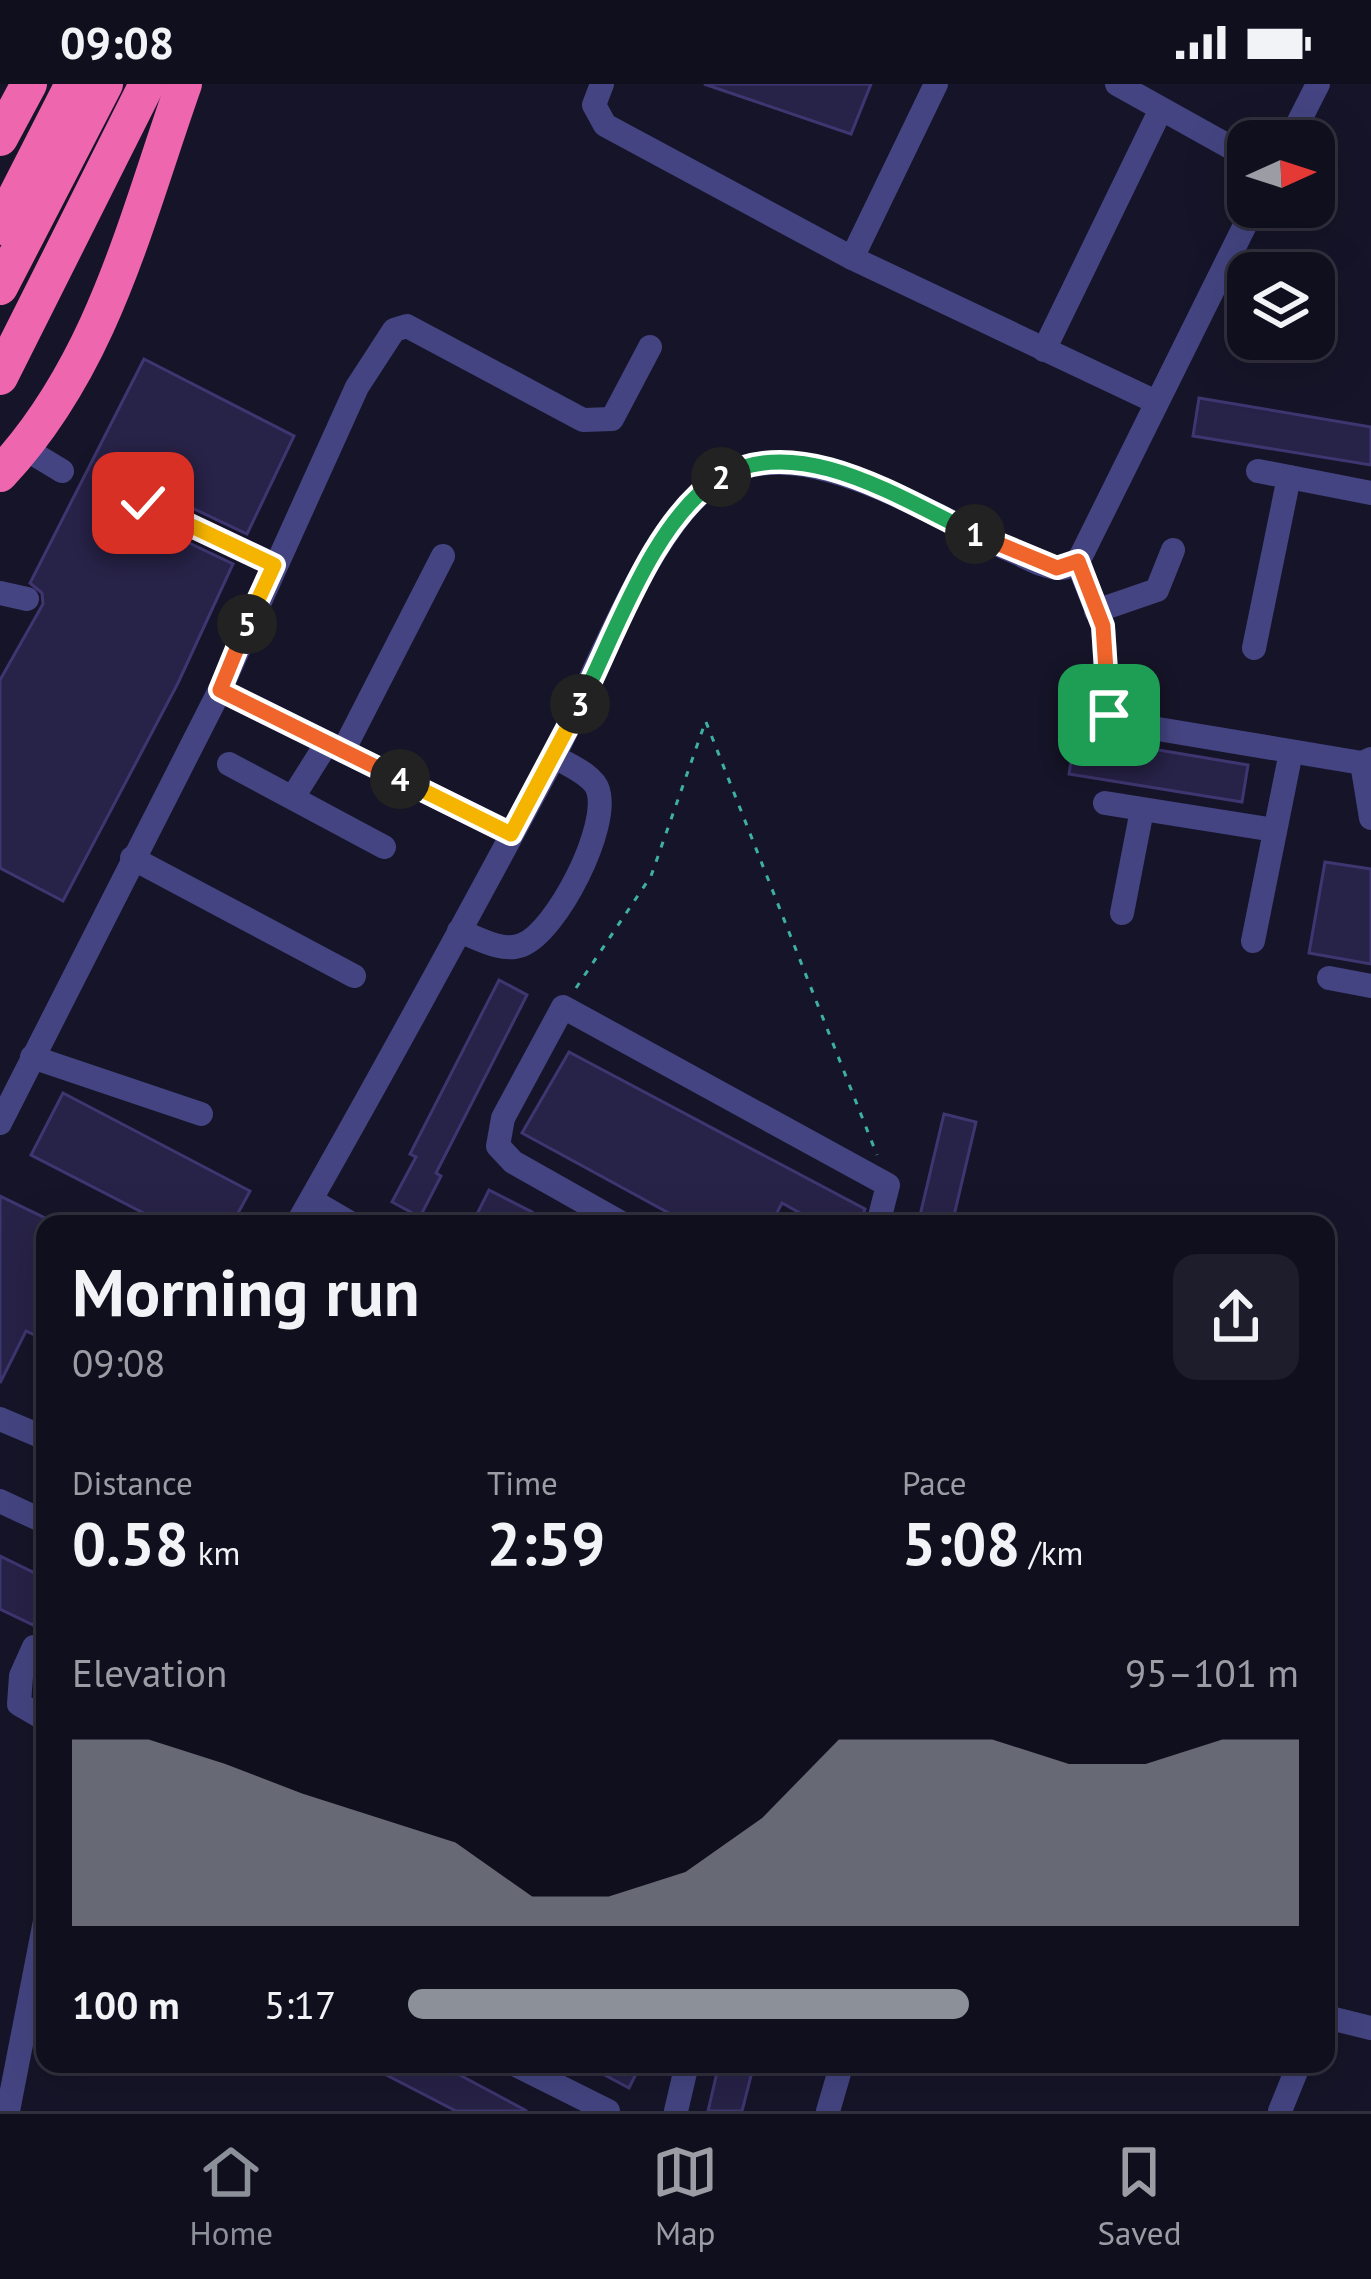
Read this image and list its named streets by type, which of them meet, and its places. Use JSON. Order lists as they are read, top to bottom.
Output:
{
  "north": "right",
  "page": {
    "status": "09:08",
    "pins": [
      "2",
      "1",
      "5",
      "3",
      "4"
    ],
    "heading": ["Morning run", "09:08"],
    "stats": [
      ["Distance", "0.58 km"],
      ["Time", "2:59"],
      ["Pace", "5:08 /km"]
    ],
    "chart": ["Elevation", "95–101 m"],
    "list": [
      {
        "name": "100 m",
        "note": "5:17"
      }
    ],
    "tabs": ["Home", "Map", "Saved"]
  }
}
